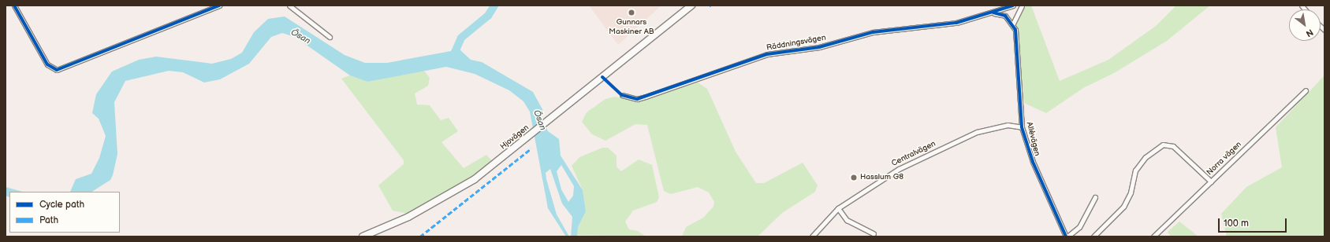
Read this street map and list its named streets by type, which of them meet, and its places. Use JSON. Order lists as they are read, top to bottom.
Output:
{
  "streets": {
    "main road": ["Hjovägen"],
    "street": [
      "Räddningsvägen",
      "Allévägen",
      "Centralvägen",
      "Norra vägen"
    ]
  },
  "crossings": [
    ["Allévägen", "Centralvägen"]
  ],
  "water": ["Ösan"],
  "places": ["Gunnars Maskiner AB", "Hasslum G8"],
  "legend": ["Cycle path", "Path"],
  "scale_bar": "100 m",
  "north": "bottom right"
}
